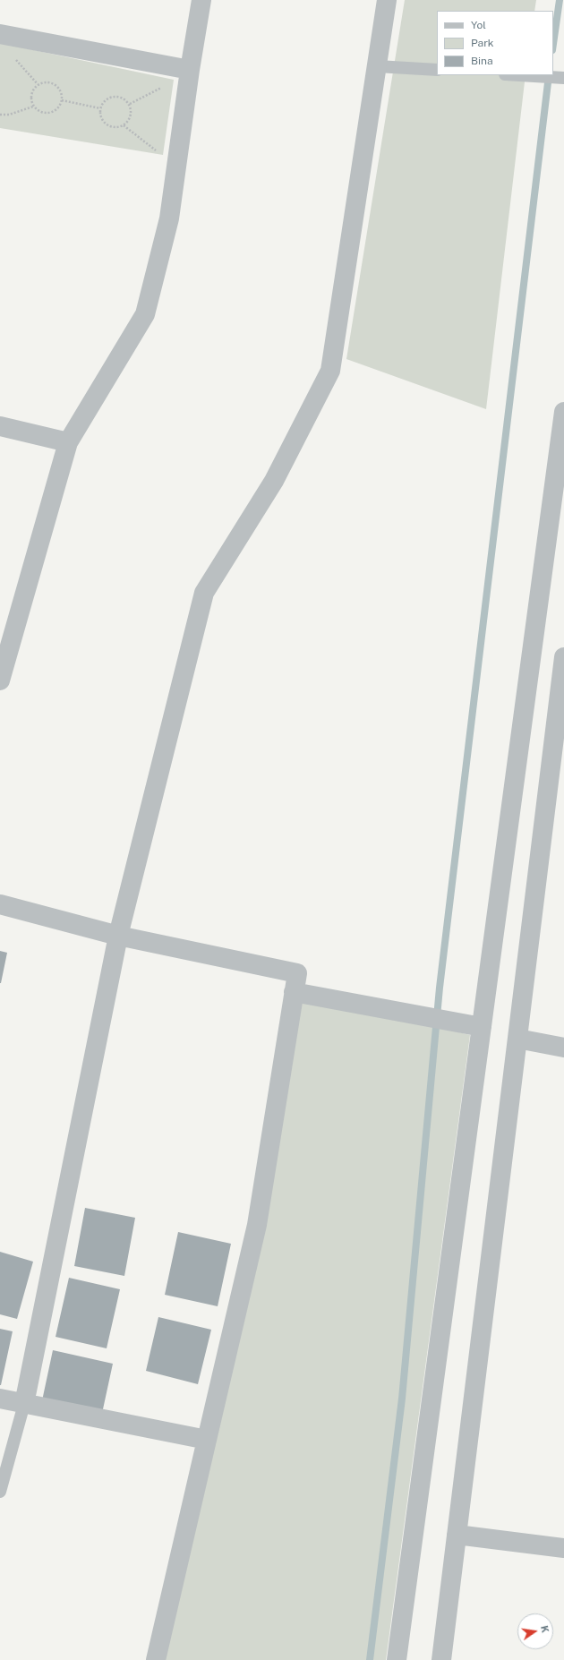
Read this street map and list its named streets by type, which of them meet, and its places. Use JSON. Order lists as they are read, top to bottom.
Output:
{
  "legend": ["Yol", "Park", "Bina"],
  "north": "right"
}
